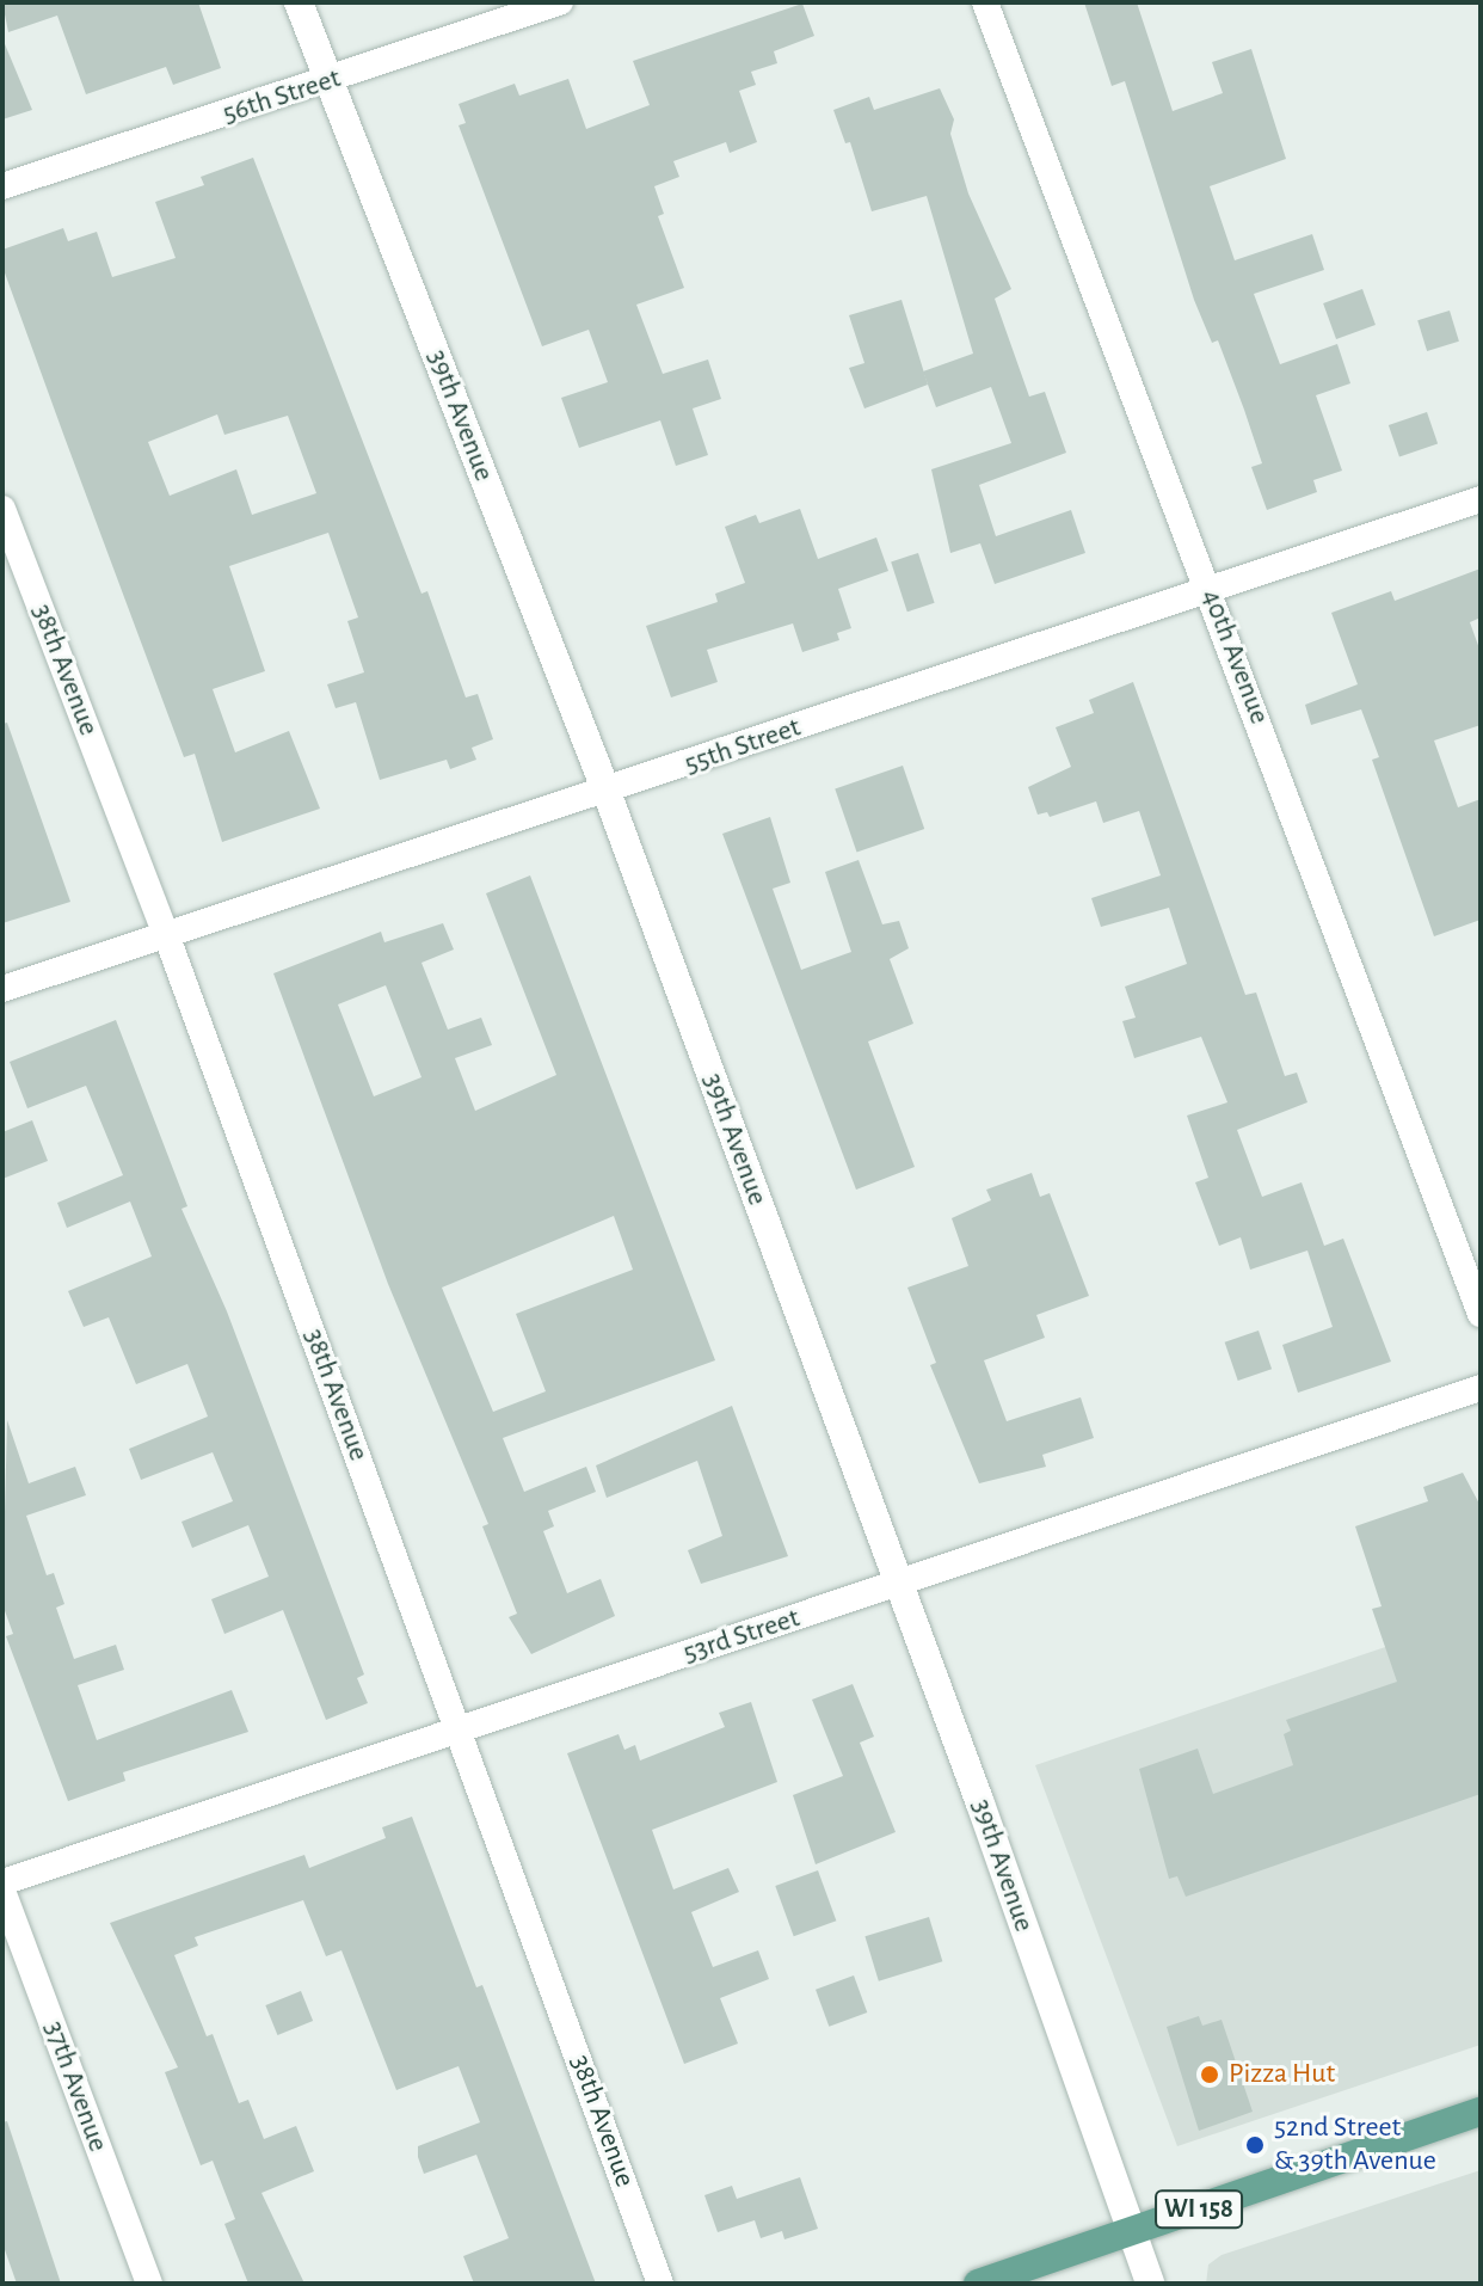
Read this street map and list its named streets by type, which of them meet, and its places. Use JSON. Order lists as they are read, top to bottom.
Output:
{
  "streets": {
    "main road": ["39th Avenue", "WI 158"],
    "street": [
      "56th Street",
      "40th Avenue",
      "38th Avenue",
      "55th Street",
      "53rd Street",
      "37th Avenue"
    ]
  },
  "crossings": [
    ["56th Street", "39th Avenue"],
    ["39th Avenue", "55th Street"],
    ["39th Avenue", "53rd Street"],
    ["39th Avenue", "WI 158"],
    ["40th Avenue", "55th Street"],
    ["38th Avenue", "55th Street"],
    ["38th Avenue", "53rd Street"]
  ],
  "places": ["Pizza Hut", "52nd Street & 39th Avenue"]
}
